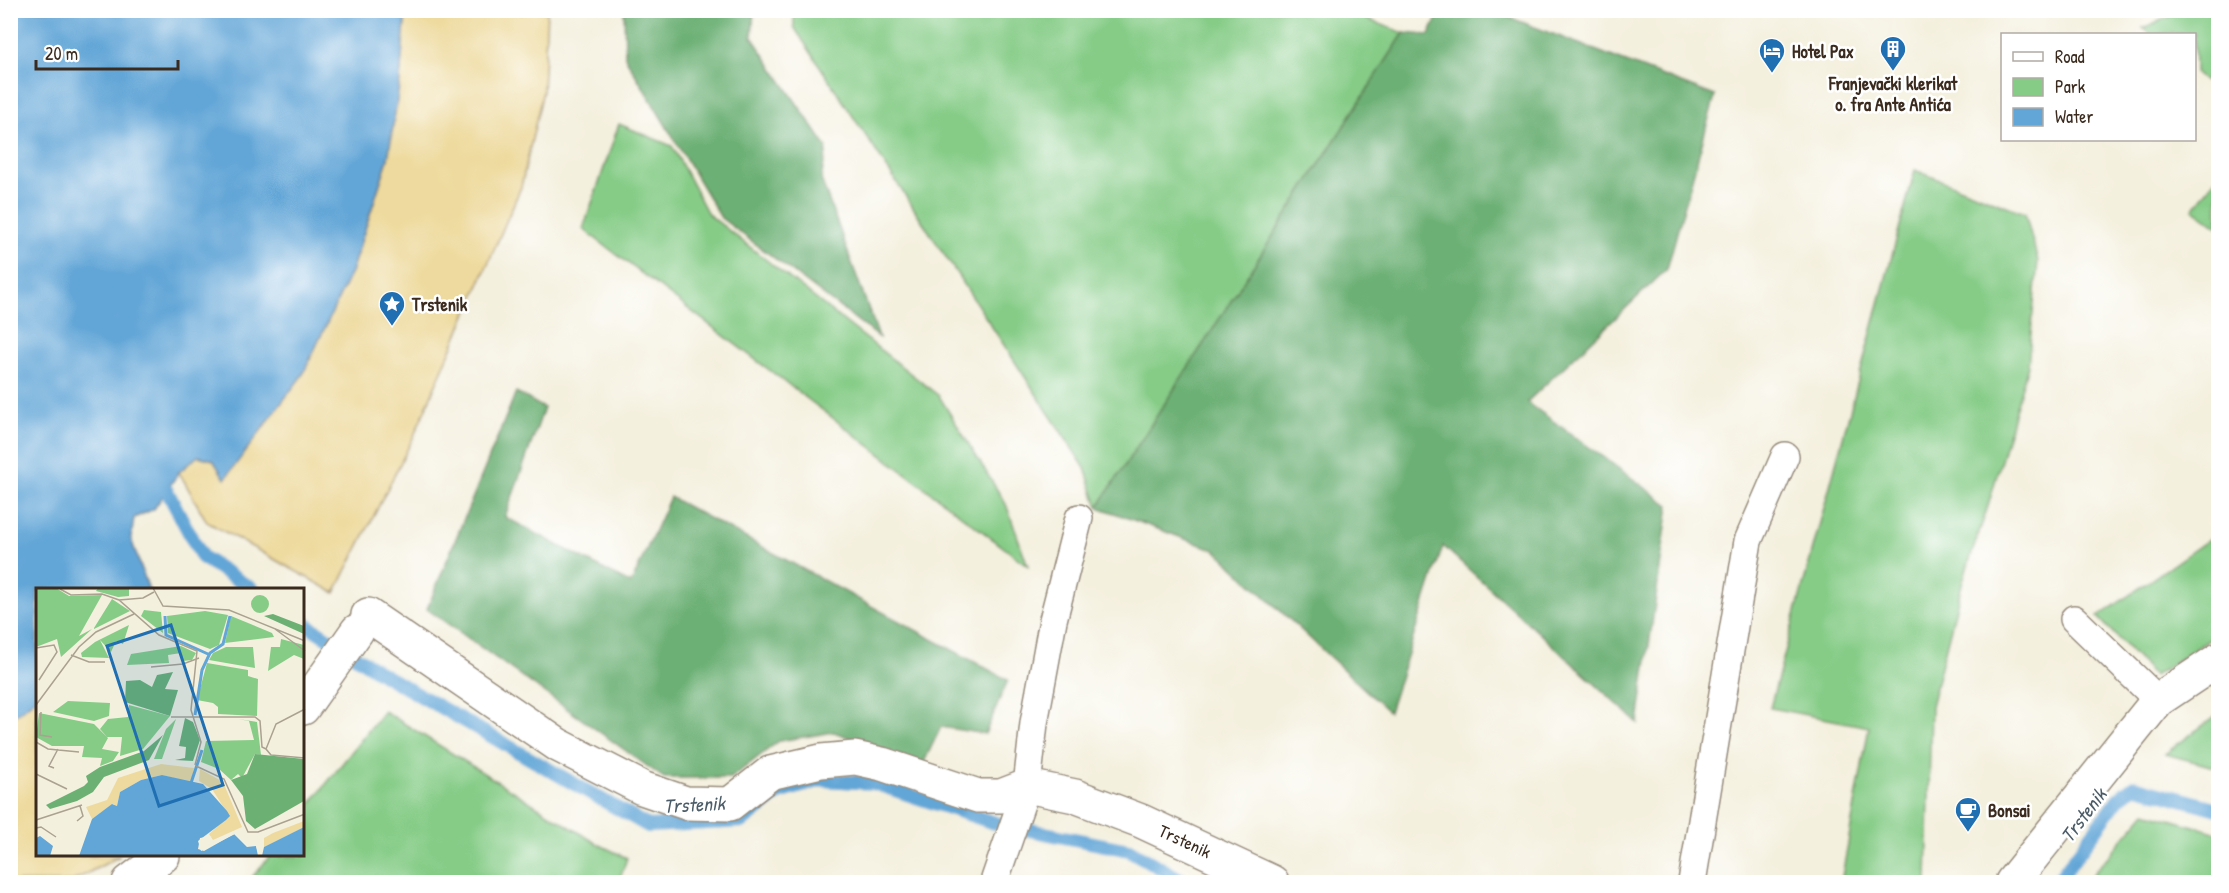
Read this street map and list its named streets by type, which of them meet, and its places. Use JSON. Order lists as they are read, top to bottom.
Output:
{
  "streets": {
    "street": ["Trstenik"]
  },
  "water": ["Trstenik"],
  "places": {
    "building": ["Franjevački klerikat o. fra Ante Antića"],
    "hotel": ["Hotel Pax"],
    "place": ["Trstenik"],
    "cafe": ["Bonsai"]
  },
  "legend": ["Road", "Park", "Water"],
  "scale_bar": "20 m"
}
